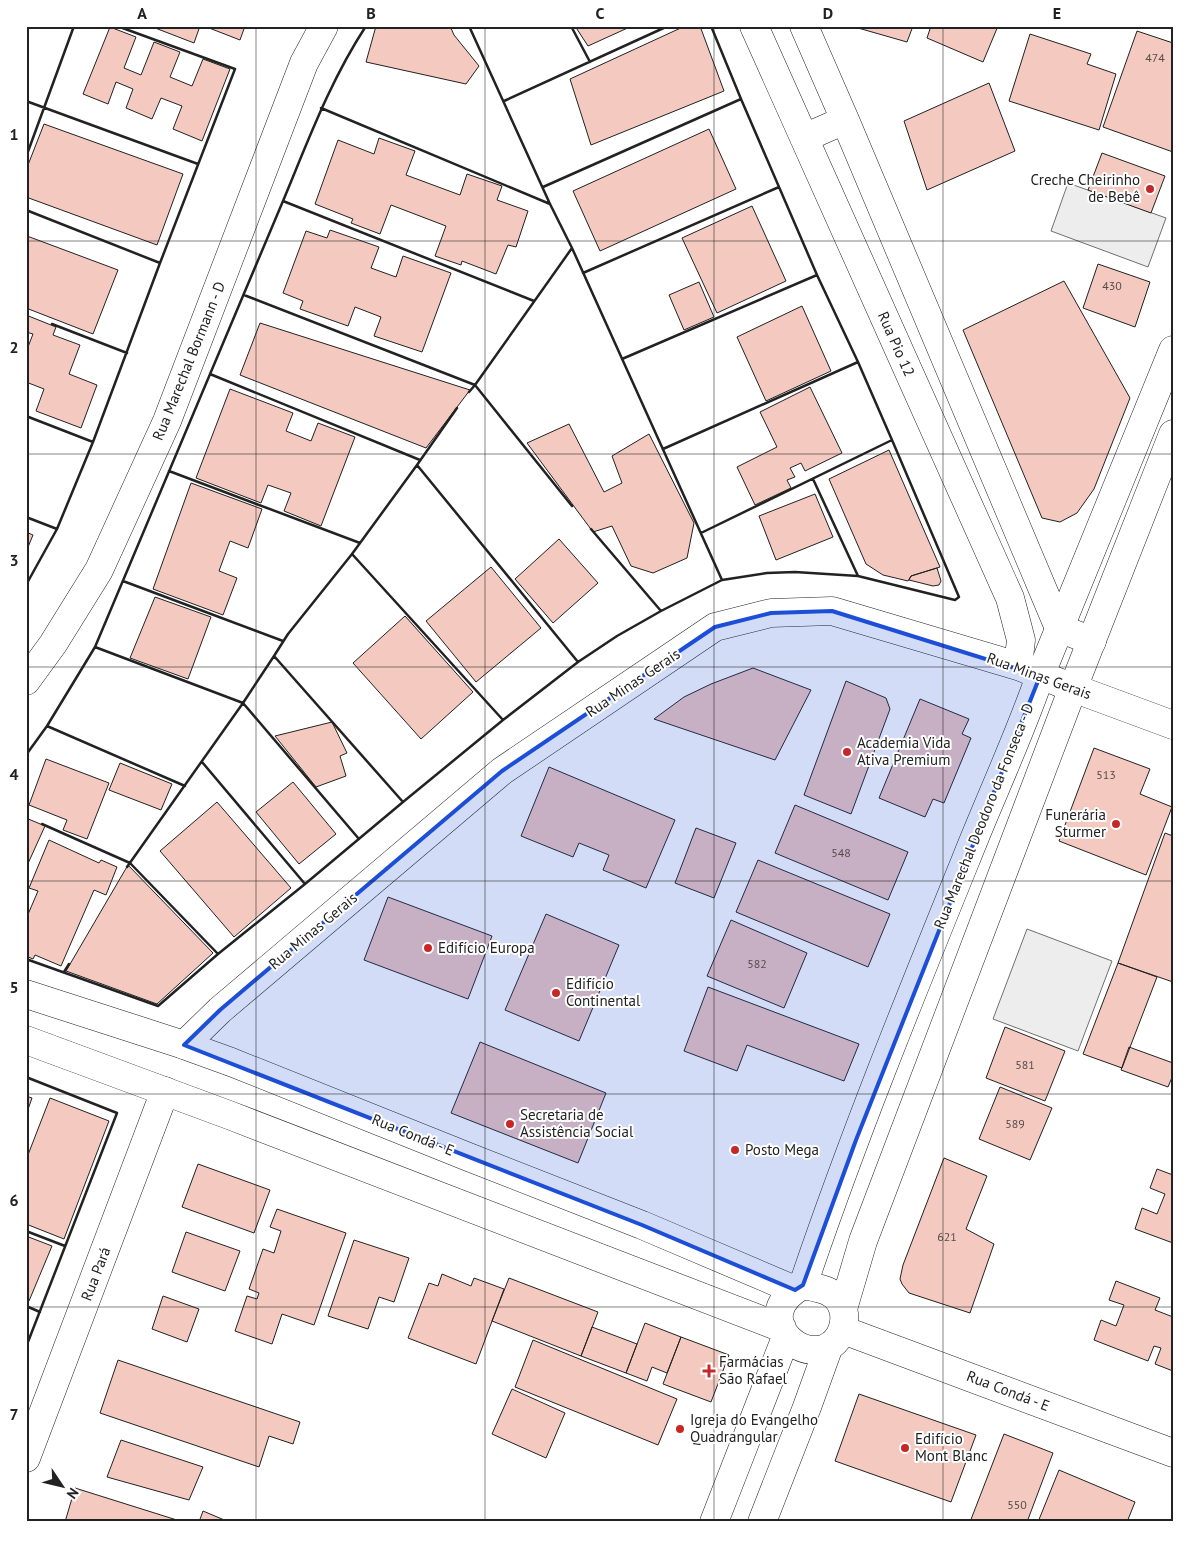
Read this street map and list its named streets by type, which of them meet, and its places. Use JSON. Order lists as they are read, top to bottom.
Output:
{
  "streets": {
    "street": [
      "Rua Pio 12",
      "Rua Marechal Bormann - D",
      "Rua Minas Gerais",
      "Rua Marechal Deodoro da Fonseca - D",
      "Rua Condá - E",
      "Rua Pará"
    ]
  },
  "crossings": [
    ["Rua Pio 12", "Rua Minas Gerais"],
    ["Rua Pio 12", "Rua Marechal Deodoro da Fonseca - D"],
    ["Rua Minas Gerais", "Rua Marechal Deodoro da Fonseca - D"],
    ["Rua Minas Gerais", "Rua Condá - E"],
    ["Rua Marechal Deodoro da Fonseca - D", "Rua Condá - E"]
  ],
  "places": {
    "other": [
      "Creche Cheirinho de Bebê",
      "Academia Vida Ativa Premium",
      "Funerária Sturmer",
      "Edifício Europa",
      "Edifício Continental",
      "Secretaria de Assistência Social",
      "Posto Mega",
      "Igreja do Evangelho Quadrangular",
      "Edifício Mont Blanc"
    ],
    "health": ["Farmácias São Rafael"]
  },
  "house_numbers": [
    "474",
    "430",
    "513",
    "548",
    "582",
    "581",
    "589",
    "621",
    "550"
  ],
  "north": "bottom right",
  "grid": {
    "columns": [
      "A",
      "B",
      "C",
      "D",
      "E"
    ],
    "rows": [
      "1",
      "2",
      "3",
      "4",
      "5",
      "6",
      "7"
    ]
  }
}
